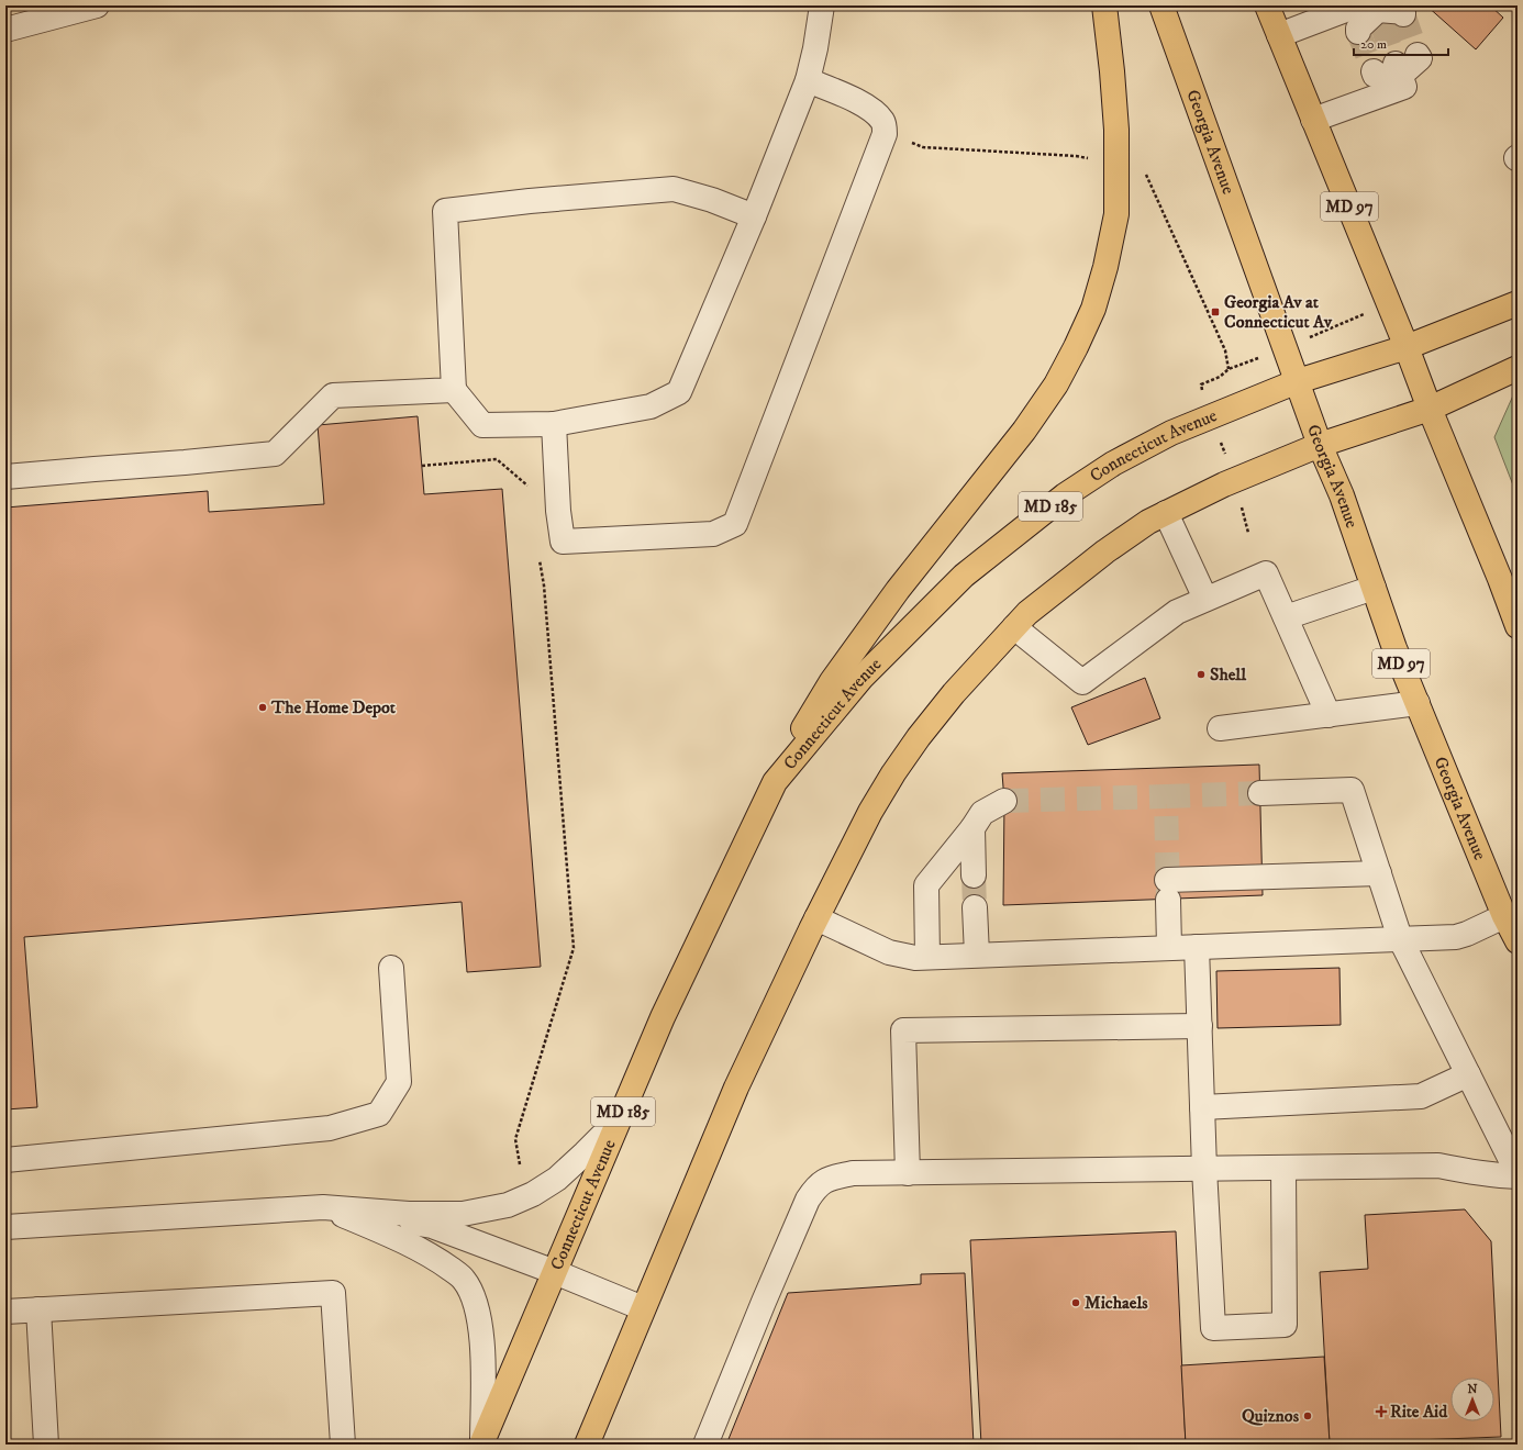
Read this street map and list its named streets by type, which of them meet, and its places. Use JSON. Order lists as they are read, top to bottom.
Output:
{
  "streets": {
    "main road": [
      "Georgia Avenue",
      "MD 97",
      "Connecticut Avenue",
      "MD 185"
    ]
  },
  "crossings": [
    ["Georgia Avenue", "Connecticut Avenue"],
    ["MD 97", "Connecticut Avenue"]
  ],
  "places": {
    "transit": ["Georgia Av at Connecticut Av"],
    "other": [
      "Shell",
      "The Home Depot",
      "Michaels",
      "Quiznos"
    ],
    "health": ["Rite Aid"]
  },
  "scale_bar": "20 m",
  "north": "top"
}
